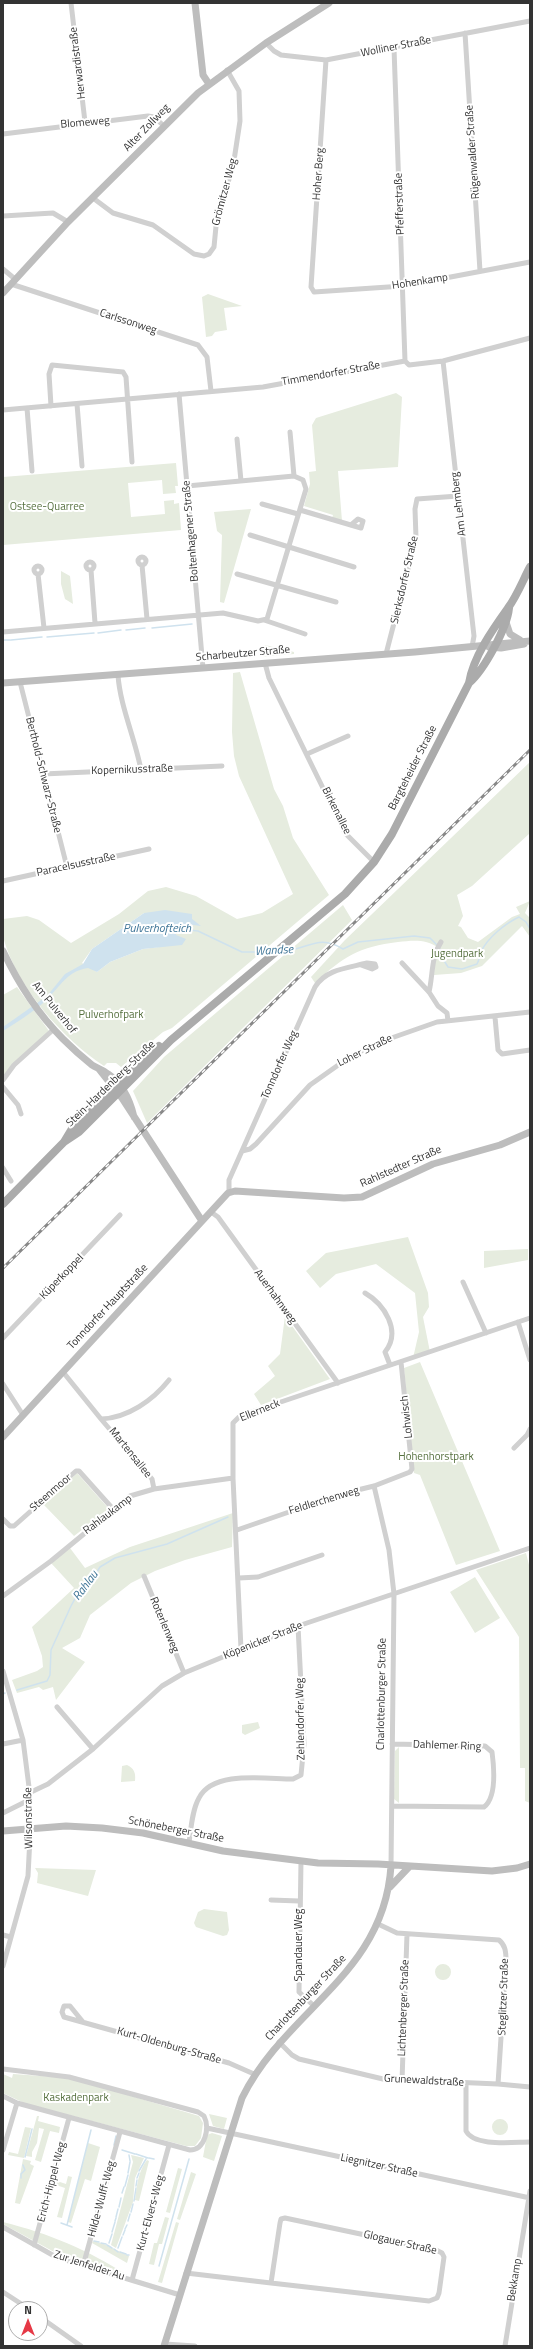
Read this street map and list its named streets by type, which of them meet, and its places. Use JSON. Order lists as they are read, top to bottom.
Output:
{
  "streets": {
    "main road": ["Bargteheider Straße", "Stein-Hardenberg-Straße"],
    "street": [
      "Wolliner Straße",
      "Herwardistraße",
      "Blomeweg",
      "Alter Zollweg",
      "Rügenwalder Straße",
      "Hoher Berg",
      "Grömitzer Weg",
      "Pfefferstraße",
      "Hohenkamp",
      "Carlssonweg",
      "Timmendorfer Straße",
      "Am Lehmberg",
      "Boltenhagener Straße",
      "Sierksdorfer Straße",
      "Scharbeutzer Straße",
      "Kopernikusstraße",
      "Berthold-Schwarz-Straße",
      "Birkenallee",
      "Paracelsusstraße",
      "Am Pulverhof",
      "Loher Straße",
      "Tonndorfer Weg",
      "Rahlstedter Straße",
      "Küperkoppel",
      "Auerhahnweg",
      "Tonndorfer Hauptstraße",
      "Ellerneck",
      "Lohwisch",
      "Martensallee",
      "Steenmoor",
      "Feldlerchenweg",
      "Rahlaukamp",
      "Roterlenweg",
      "Köpenicker Straße",
      "Charlottenburger Straße",
      "Zehlendorfer Weg",
      "Dahlemer Ring",
      "Wilsonstraße",
      "Schöneberger Straße",
      "Spandauer Weg",
      "Steglitzer Straße",
      "Lichtenberger Straße",
      "Kurt-Oldenburg-Straße",
      "Grunewaldstraße",
      "Liegnitzer Straße",
      "Erich-Hippel-Weg",
      "Hilde-Wulff-Weg",
      "Kurt-Elvers-Weg",
      "Glogauer Straße",
      "Zur Jenfelder Au",
      "Bekkamp"
    ]
  },
  "crossings": [
    ["Wolliner Straße", "Alter Zollweg"],
    ["Wolliner Straße", "Rügenwalder Straße"],
    ["Wolliner Straße", "Hoher Berg"],
    ["Wolliner Straße", "Pfefferstraße"],
    ["Herwardistraße", "Blomeweg"],
    ["Blomeweg", "Alter Zollweg"],
    ["Alter Zollweg", "Grömitzer Weg"],
    ["Alter Zollweg", "Carlssonweg"],
    ["Rügenwalder Straße", "Hohenkamp"],
    ["Hoher Berg", "Hohenkamp"],
    ["Pfefferstraße", "Hohenkamp"],
    ["Pfefferstraße", "Timmendorfer Straße"],
    ["Carlssonweg", "Timmendorfer Straße"],
    ["Timmendorfer Straße", "Am Lehmberg"],
    ["Timmendorfer Straße", "Boltenhagener Straße"],
    ["Am Lehmberg", "Sierksdorfer Straße"],
    ["Am Lehmberg", "Scharbeutzer Straße"],
    ["Boltenhagener Straße", "Scharbeutzer Straße"],
    ["Sierksdorfer Straße", "Scharbeutzer Straße"],
    ["Scharbeutzer Straße", "Bargteheider Straße"],
    ["Scharbeutzer Straße", "Berthold-Schwarz-Straße"],
    ["Scharbeutzer Straße", "Birkenallee"],
    ["Bargteheider Straße", "Birkenallee"],
    ["Bargteheider Straße", "Stein-Hardenberg-Straße"],
    ["Kopernikusstraße", "Berthold-Schwarz-Straße"],
    ["Berthold-Schwarz-Straße", "Paracelsusstraße"],
    ["Birkenallee", "Stein-Hardenberg-Straße"],
    ["Am Pulverhof", "Stein-Hardenberg-Straße"],
    ["Am Pulverhof", "Tonndorfer Hauptstraße"],
    ["Loher Straße", "Tonndorfer Weg"],
    ["Tonndorfer Weg", "Rahlstedter Straße"],
    ["Tonndorfer Weg", "Tonndorfer Hauptstraße"],
    ["Rahlstedter Straße", "Tonndorfer Hauptstraße"],
    ["Auerhahnweg", "Tonndorfer Hauptstraße"],
    ["Auerhahnweg", "Ellerneck"],
    ["Tonndorfer Hauptstraße", "Martensallee"],
    ["Ellerneck", "Lohwisch"],
    ["Ellerneck", "Feldlerchenweg"],
    ["Ellerneck", "Rahlaukamp"],
    ["Ellerneck", "Köpenicker Straße"],
    ["Lohwisch", "Feldlerchenweg"],
    ["Martensallee", "Rahlaukamp"],
    ["Steenmoor", "Rahlaukamp"],
    ["Feldlerchenweg", "Charlottenburger Straße"],
    ["Roterlenweg", "Köpenicker Straße"],
    ["Köpenicker Straße", "Charlottenburger Straße"],
    ["Köpenicker Straße", "Zehlendorfer Weg"],
    ["Köpenicker Straße", "Wilsonstraße"],
    ["Charlottenburger Straße", "Dahlemer Ring"],
    ["Charlottenburger Straße", "Schöneberger Straße"],
    ["Charlottenburger Straße", "Spandauer Weg"],
    ["Charlottenburger Straße", "Steglitzer Straße"],
    ["Charlottenburger Straße", "Kurt-Oldenburg-Straße"],
    ["Charlottenburger Straße", "Grunewaldstraße"],
    ["Charlottenburger Straße", "Liegnitzer Straße"],
    ["Charlottenburger Straße", "Glogauer Straße"],
    ["Charlottenburger Straße", "Zur Jenfelder Au"],
    ["Zehlendorfer Weg", "Schöneberger Straße"],
    ["Wilsonstraße", "Schöneberger Straße"],
    ["Schöneberger Straße", "Spandauer Weg"],
    ["Steglitzer Straße", "Lichtenberger Straße"],
    ["Steglitzer Straße", "Grunewaldstraße"],
    ["Lichtenberger Straße", "Grunewaldstraße"],
    ["Liegnitzer Straße", "Bekkamp"],
    ["Erich-Hippel-Weg", "Zur Jenfelder Au"],
    ["Hilde-Wulff-Weg", "Zur Jenfelder Au"],
    ["Kurt-Elvers-Weg", "Zur Jenfelder Au"]
  ],
  "water": ["Pulverhofteich", "Wandse", "Rahlau"],
  "parks": [
    "Ostsee-Quarree",
    "Jugendpark",
    "Pulverhofpark",
    "Hohenhorstpark",
    "Kaskadenpark"
  ],
  "north": "top"
}
